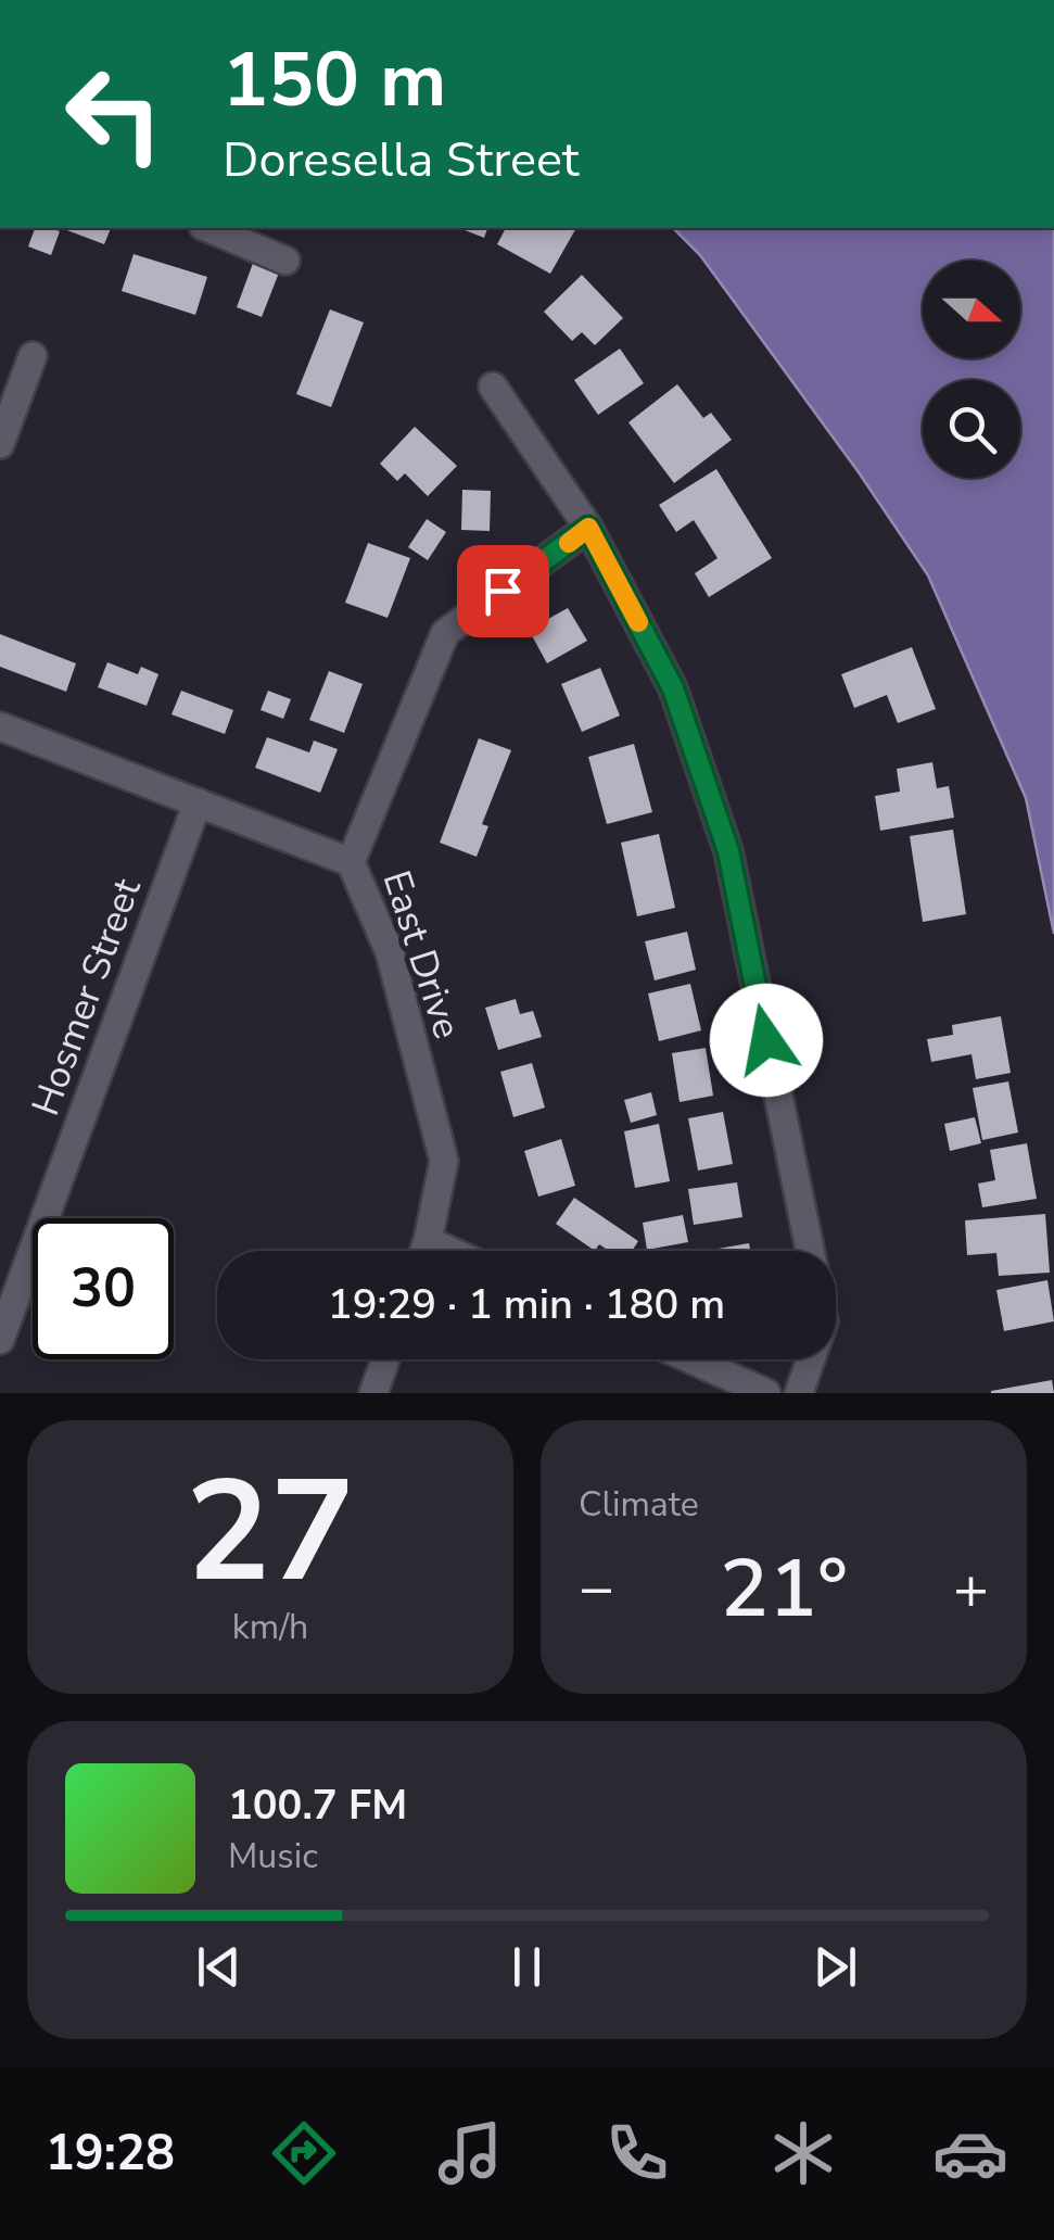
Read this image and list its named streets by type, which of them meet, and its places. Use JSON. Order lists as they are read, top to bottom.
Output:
{
  "streets": {
    "street": ["East Drive", "Hosmer Street"]
  },
  "crossings": [
    ["East Drive", "Hosmer Street"]
  ],
  "north": "right",
  "page": {
    "turn": ["150 m", "Doresella Street"],
    "limit": "30",
    "trip": "19:29 · 1 min · 180 m",
    "tile": [
      ["27", "km/h"],
      "Climate"
    ],
    "heat": ["−", "21°", "+"],
    "song": ["100.7 FM", "Music"],
    "tabs": "19:28"
  }
}
